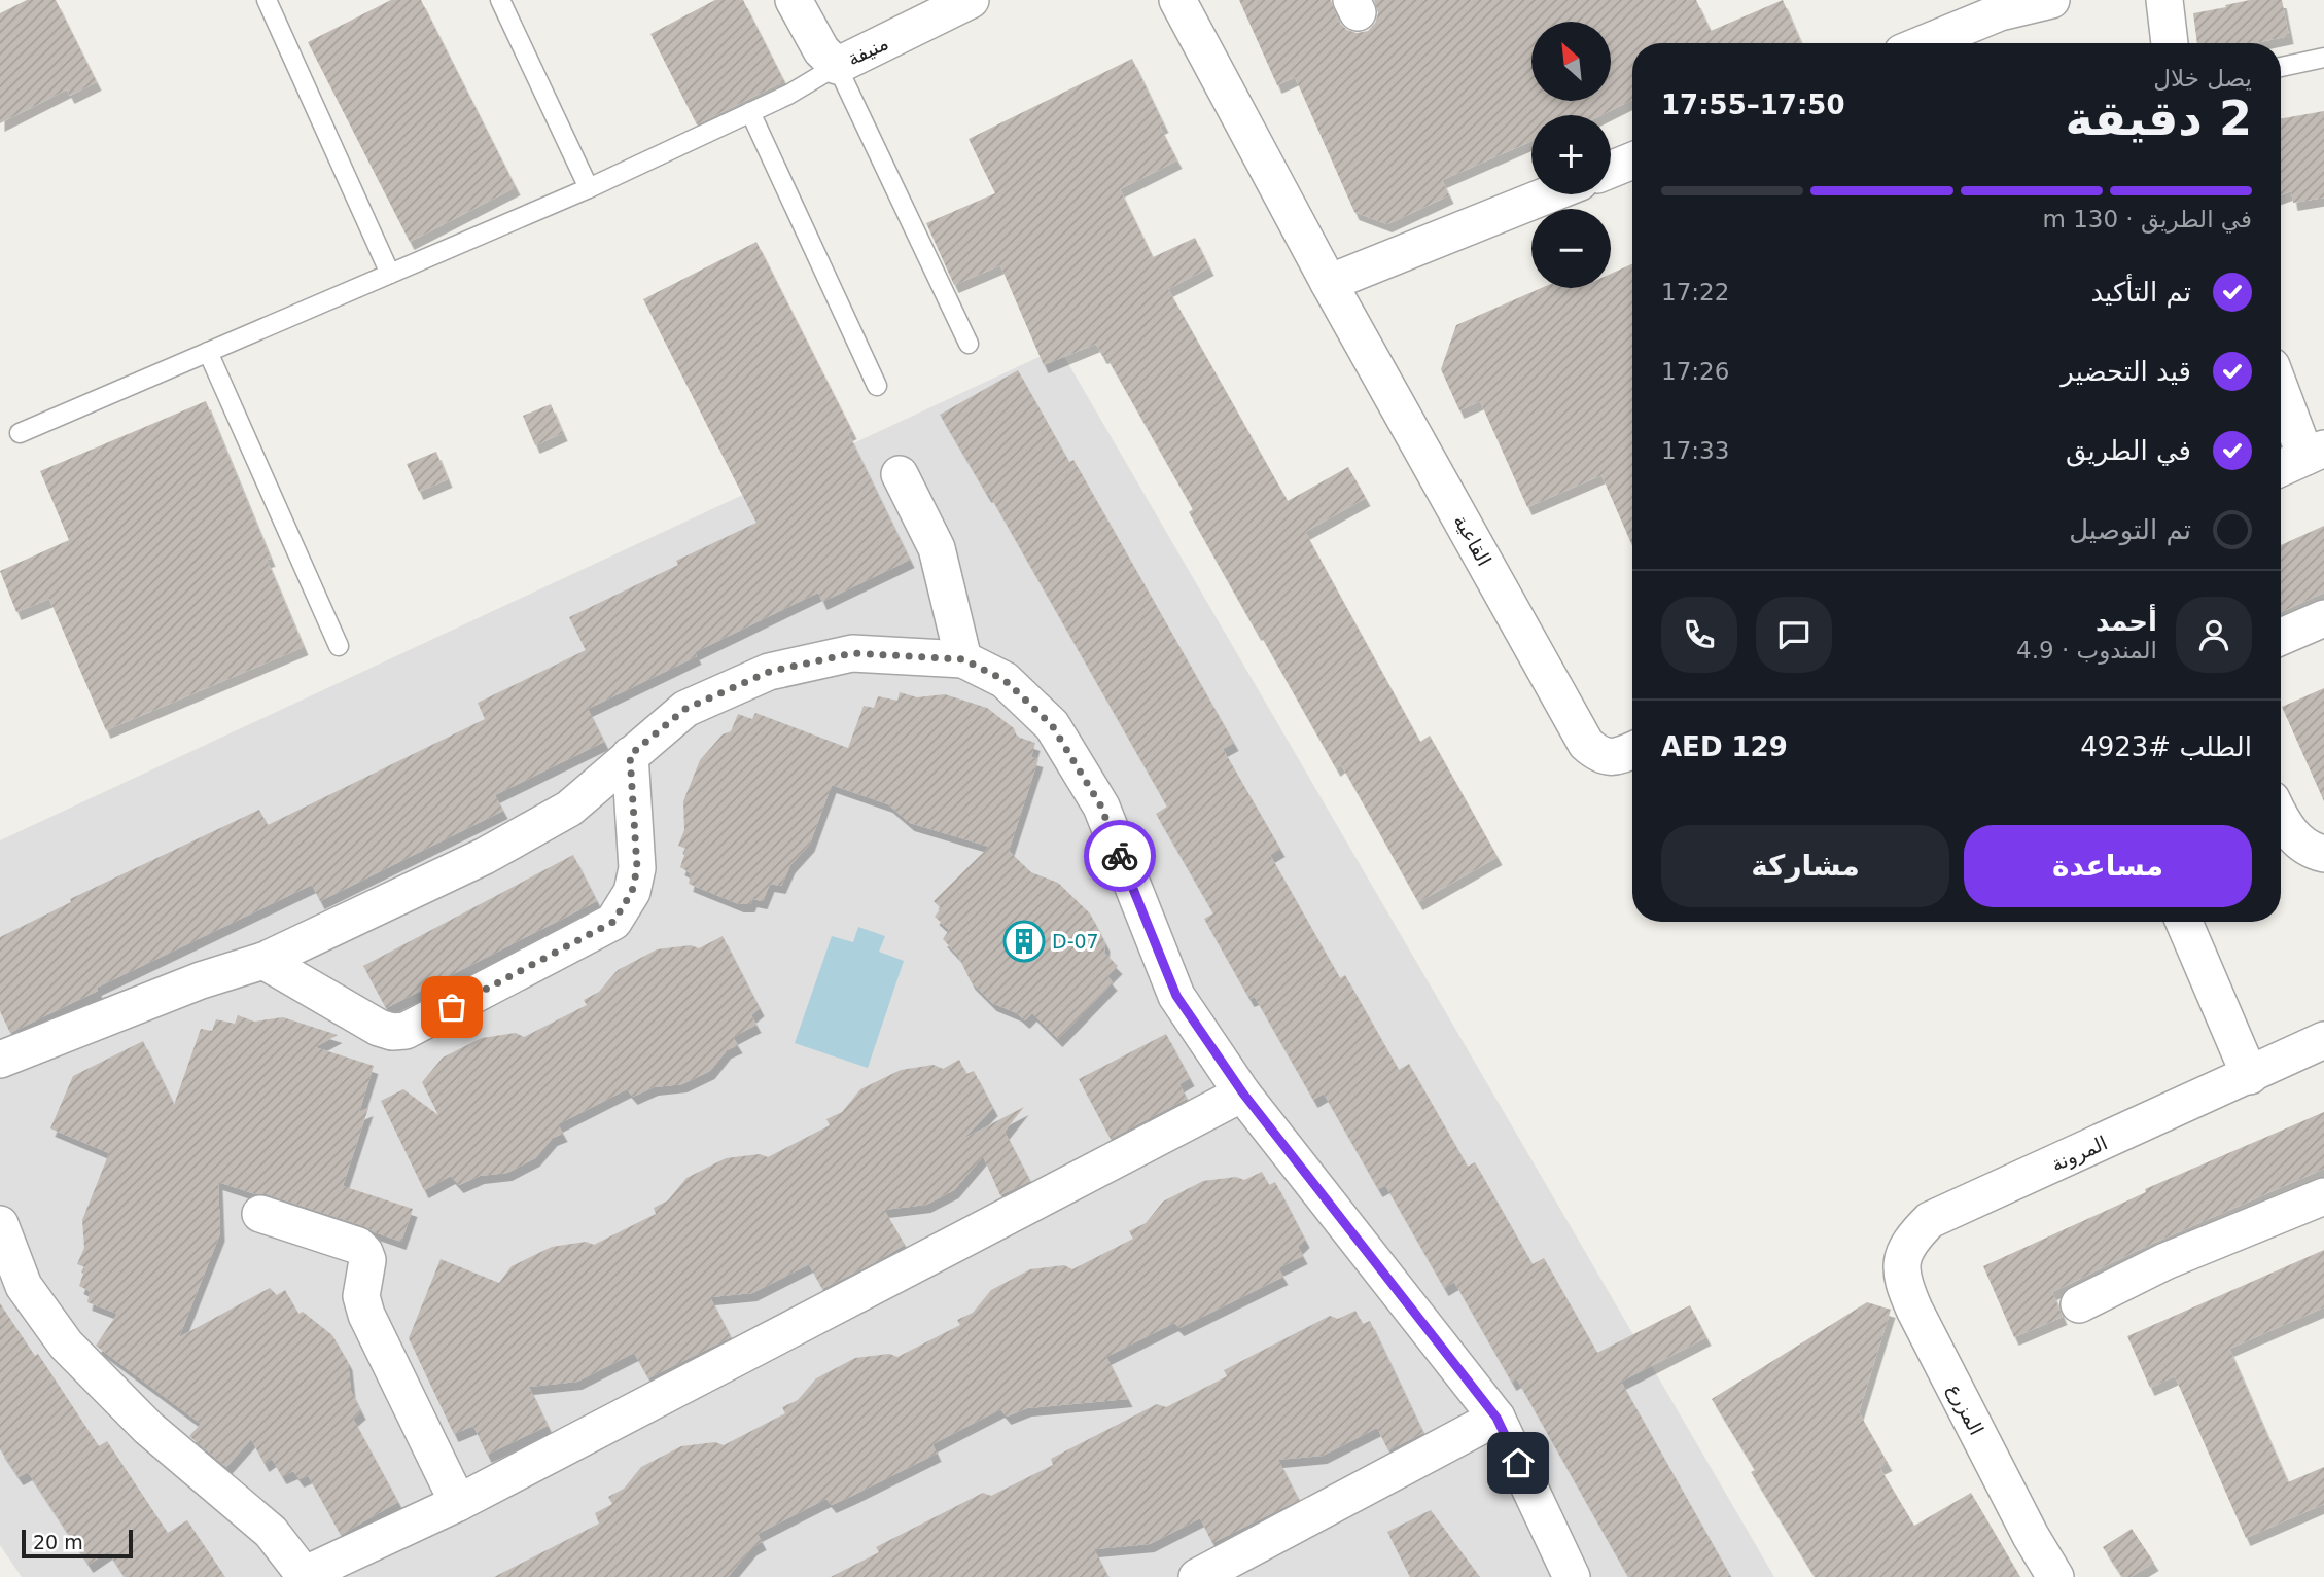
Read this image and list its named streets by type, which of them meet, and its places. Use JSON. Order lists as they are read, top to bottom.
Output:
{
  "streets": {
    "street": [
      "منيفة",
      "القاعية",
      "المرونة",
      "المزرع"
    ]
  },
  "crossings": [
    ["المرونة", "المزرع"]
  ],
  "places": {
    "building": ["D-07"]
  },
  "scale_bar": "20 m",
  "north": "top left",
  "page": {
    "map_buttons": ["+", "−"],
    "heading": ["2 دقيقة", "يصل خلال", "17:50–17:55"],
    "panel": [
      "أحمد",
      "المندوب · 4.9",
      "الطلب #4923",
      "AED 129"
    ],
    "bar": "في الطريق · 130 m",
    "list": [
      ["تم التأكيد", "17:22"],
      ["قيد التحضير", "17:26"],
      ["في الطريق", "17:33"],
      "تم التوصيل"
    ],
    "buttons": ["مساعدة", "مشاركة"],
    "scale": "20 m"
  }
}
